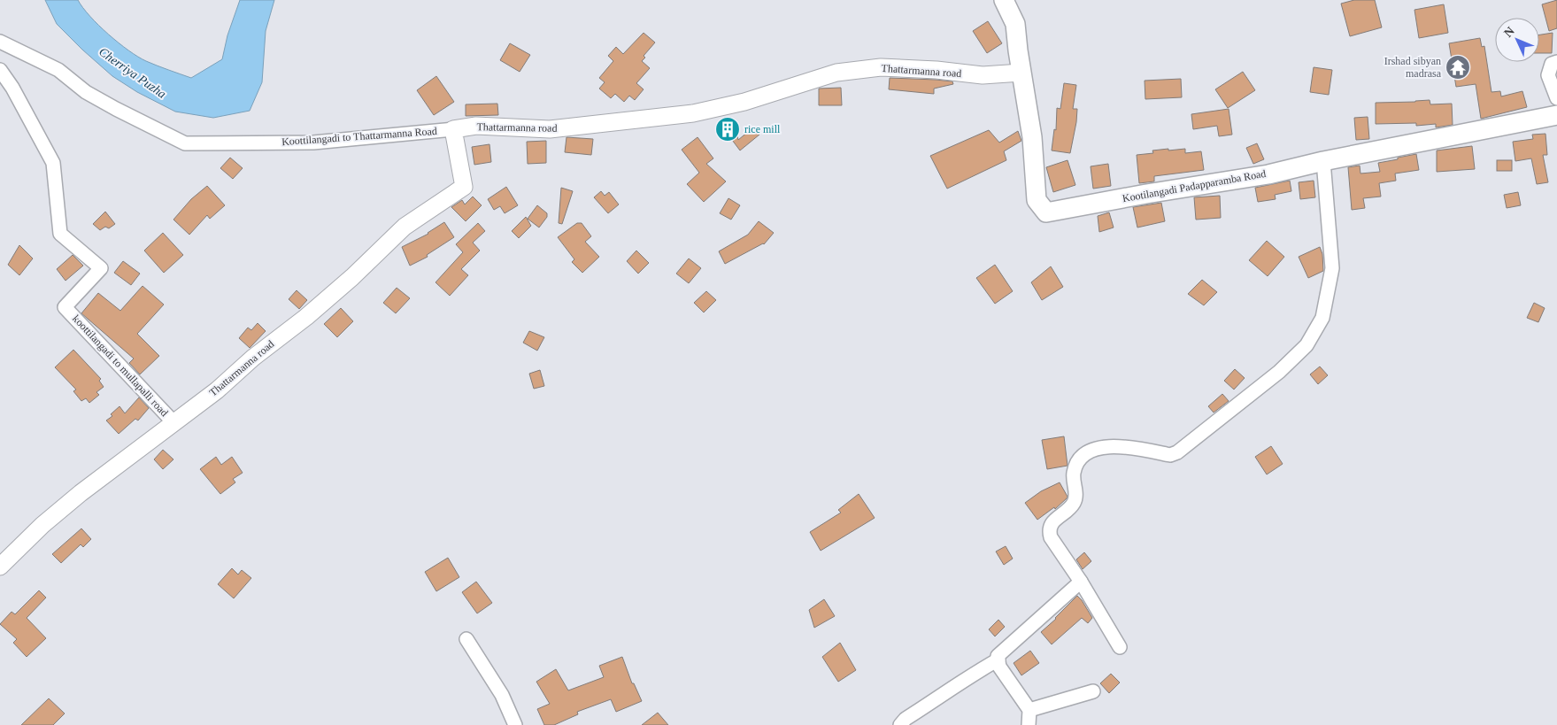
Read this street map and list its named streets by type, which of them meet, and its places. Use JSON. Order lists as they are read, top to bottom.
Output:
{
  "streets": {
    "main road": ["Kootilangadi Padapparamba Road"],
    "street": ["Thattarmanna road", "Koottilangadi to Thattarmanna Road", "koottilangadi to mullapalli road"]
  },
  "crossings": [
    ["Thattarmanna road", "Koottilangadi to Thattarmanna Road"],
    ["Thattarmanna road", "Kootilangadi Padapparamba Road"],
    ["Thattarmanna road", "koottilangadi to mullapalli road"]
  ],
  "water": ["Cherriya Puzha"],
  "places": {
    "temple": ["Irshad sibyan madrasa"],
    "building": ["rice mill"]
  },
  "north": "top left"
}
